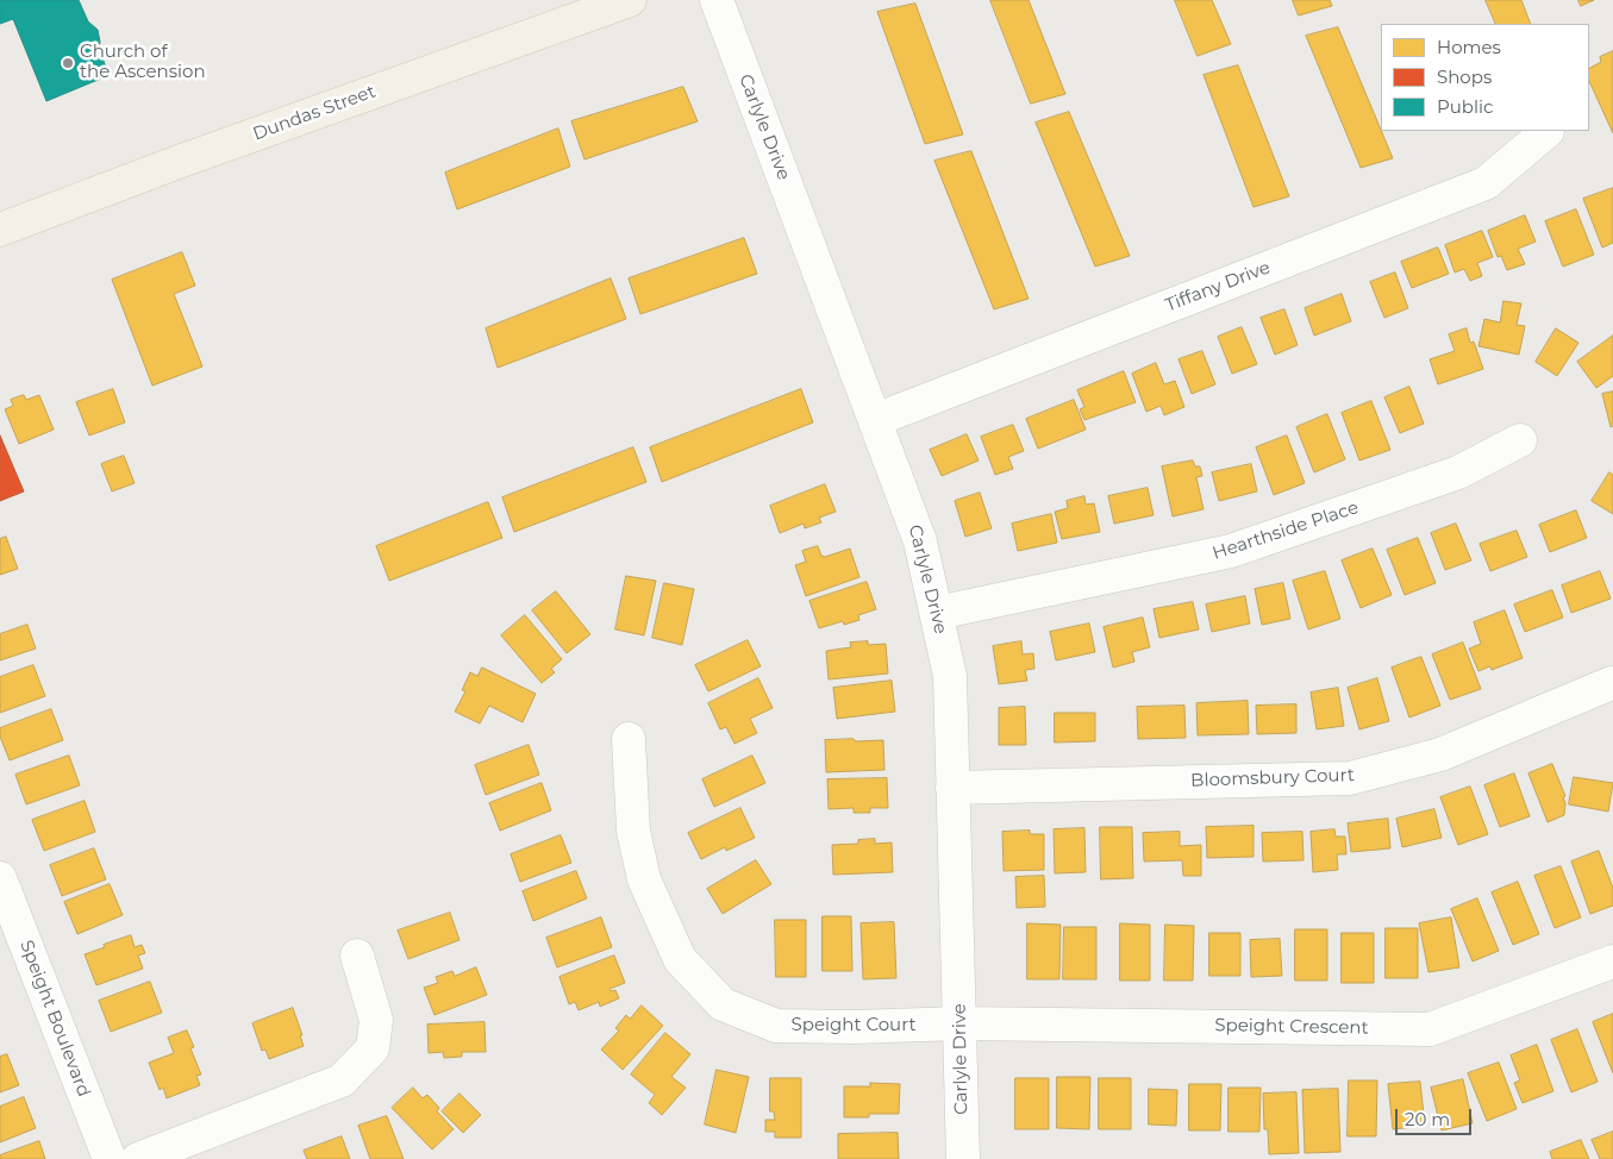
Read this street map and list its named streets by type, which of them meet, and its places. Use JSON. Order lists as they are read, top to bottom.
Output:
{
  "streets": {
    "main road": ["Dundas Street"],
    "street": [
      "Carlyle Drive",
      "Tiffany Drive",
      "Hearthside Place",
      "Bloomsbury Court",
      "Speight Boulevard",
      "Speight Court",
      "Speight Crescent"
    ]
  },
  "crossings": [
    ["Carlyle Drive", "Tiffany Drive"],
    ["Carlyle Drive", "Hearthside Place"],
    ["Carlyle Drive", "Bloomsbury Court"],
    ["Carlyle Drive", "Speight Court"],
    ["Carlyle Drive", "Speight Crescent"],
    ["Speight Court", "Speight Crescent"]
  ],
  "places": ["Church of the Ascension"],
  "legend": ["Homes", "Shops", "Public"],
  "scale_bar": "20 m"
}
